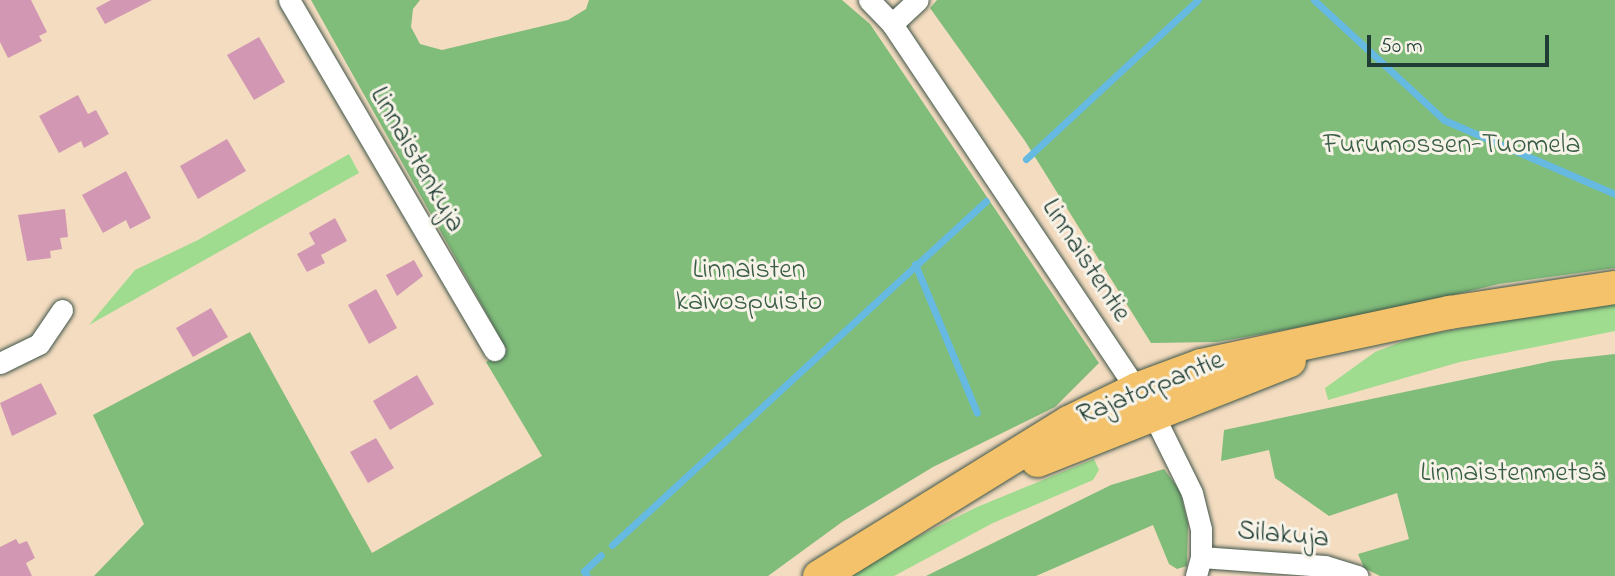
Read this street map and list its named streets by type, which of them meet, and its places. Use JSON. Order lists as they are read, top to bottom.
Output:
{
  "streets": {
    "main road": ["Rajatorpantie"],
    "street": ["Linnaistenkuja", "Linnaistentie", "Silakuja"]
  },
  "crossings": [
    ["Linnaistentie", "Rajatorpantie"],
    ["Linnaistentie", "Silakuja"]
  ],
  "parks": ["Furumossen-Tuomela", "Linnaisten kaivospuisto", "Linnaistenmetsä"],
  "scale_bar": "50 m"
}
